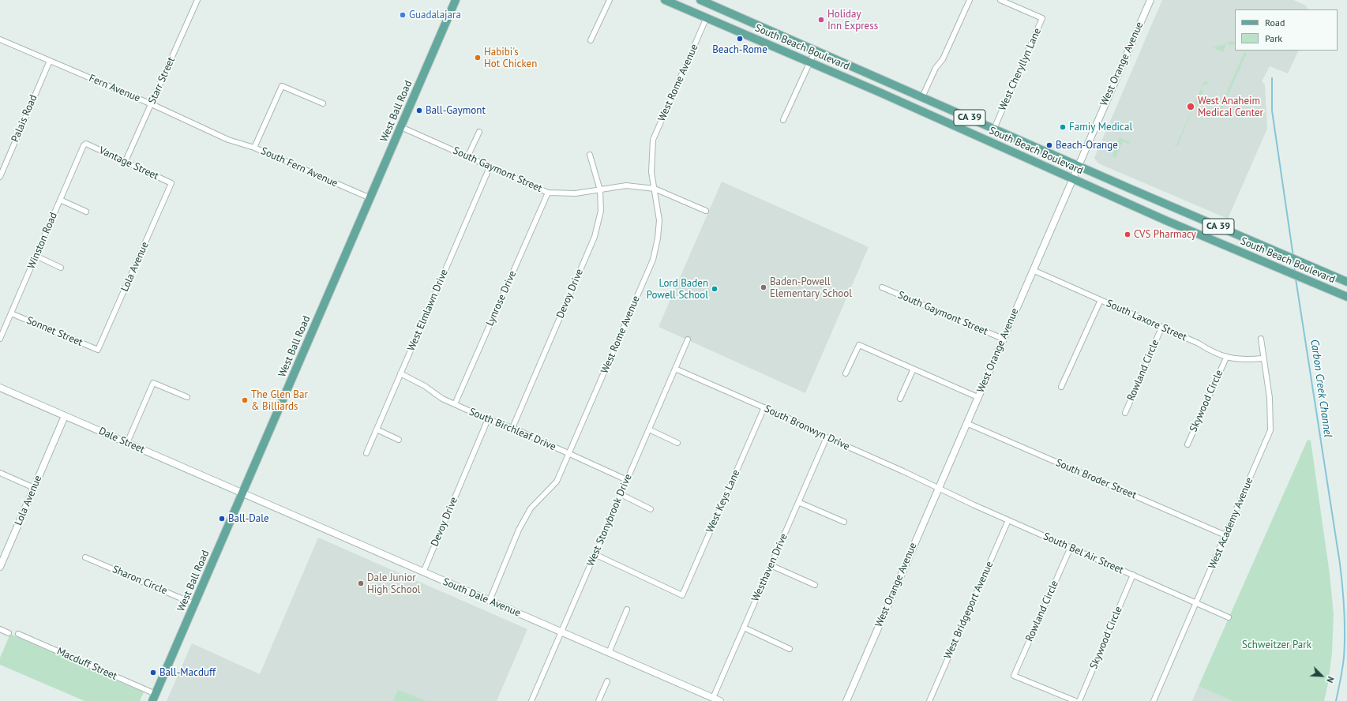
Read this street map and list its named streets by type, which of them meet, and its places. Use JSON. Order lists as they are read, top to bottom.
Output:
{
  "streets": {
    "main road": ["South Beach Boulevard", "West Ball Road", "CA 39"],
    "street": [
      "West Orange Avenue",
      "West Cheryllyn Lane",
      "Starr Street",
      "West Rome Avenue",
      "Fern Avenue",
      "Palais Road",
      "Vantage Street",
      "South Fern Avenue",
      "South Gaymont Street",
      "Winston Road",
      "Lola Avenue",
      "Devoy Drive",
      "Lynrose Drive",
      "West Elmlawn Drive",
      "South Laxore Street",
      "Sonnet Street",
      "Rowland Circle",
      "Skywood Circle",
      "South Bronwyn Drive",
      "South Birchleaf Drive",
      "Dale Street",
      "South Broder Street",
      "West Keys Lane",
      "West Stonybrook Drive",
      "West Academy Avenue",
      "South Bel Air Street",
      "Westhaven Drive",
      "Sharon Circle",
      "South Dale Avenue",
      "West Bridgeport Avenue",
      "Macduff Street"
    ]
  },
  "crossings": [
    ["South Beach Boulevard", "West Orange Avenue"],
    ["South Beach Boulevard", "West Cheryllyn Lane"],
    ["South Beach Boulevard", "West Rome Avenue"],
    ["West Orange Avenue", "South Gaymont Street"],
    ["West Orange Avenue", "South Laxore Street"],
    ["West Orange Avenue", "South Bronwyn Drive"],
    ["West Orange Avenue", "South Broder Street"],
    ["West Orange Avenue", "South Bel Air Street"],
    ["Starr Street", "Fern Avenue"],
    ["Starr Street", "Vantage Street"],
    ["West Rome Avenue", "South Gaymont Street"],
    ["West Rome Avenue", "South Birchleaf Drive"],
    ["West Rome Avenue", "South Dale Avenue"],
    ["Fern Avenue", "Palais Road"],
    ["Fern Avenue", "South Fern Avenue"],
    ["West Ball Road", "South Fern Avenue"],
    ["West Ball Road", "South Gaymont Street"],
    ["West Ball Road", "Dale Street"],
    ["West Ball Road", "Sharon Circle"],
    ["West Ball Road", "South Dale Avenue"],
    ["West Ball Road", "Macduff Street"],
    ["Vantage Street", "Winston Road"],
    ["Vantage Street", "Lola Avenue"],
    ["South Gaymont Street", "Devoy Drive"],
    ["South Gaymont Street", "Lynrose Drive"],
    ["South Gaymont Street", "West Elmlawn Drive"],
    ["Winston Road", "Sonnet Street"],
    ["Lola Avenue", "Sonnet Street"],
    ["Lola Avenue", "Dale Street"],
    ["Devoy Drive", "South Birchleaf Drive"],
    ["Devoy Drive", "South Dale Avenue"],
    ["Lynrose Drive", "South Birchleaf Drive"],
    ["West Elmlawn Drive", "South Birchleaf Drive"],
    ["South Laxore Street", "Rowland Circle"],
    ["South Laxore Street", "Skywood Circle"],
    ["South Laxore Street", "West Academy Avenue"],
    ["Rowland Circle", "South Bel Air Street"],
    ["Skywood Circle", "South Bel Air Street"],
    ["South Bronwyn Drive", "West Keys Lane"],
    ["South Bronwyn Drive", "West Stonybrook Drive"],
    ["South Bronwyn Drive", "South Bel Air Street"],
    ["South Bronwyn Drive", "Westhaven Drive"],
    ["South Birchleaf Drive", "West Stonybrook Drive"],
    ["Dale Street", "South Dale Avenue"],
    ["South Broder Street", "West Academy Avenue"],
    ["West Keys Lane", "West Stonybrook Drive"],
    ["West Stonybrook Drive", "South Dale Avenue"],
    ["West Academy Avenue", "South Bel Air Street"],
    ["South Bel Air Street", "West Bridgeport Avenue"],
    ["Westhaven Drive", "South Dale Avenue"]
  ],
  "water": ["Carbon Creek Channel"],
  "parks": ["Schweitzer Park"],
  "places": [
    "Guadalajara",
    "Holiday Inn Express",
    "Beach-Rome",
    "Habibi's Hot Chicken",
    "West Anaheim Medical Center",
    "Ball-Gaymont",
    "Famiy Medical",
    "Beach-Orange",
    "CVS Pharmacy",
    "Baden-Powell Elementary School",
    "Lord Baden Powell School",
    "The Glen Bar & Billiards",
    "Ball-Dale",
    "Dale Junior High School",
    "Ball-Macduff"
  ],
  "legend": ["Road", "Park"],
  "north": "bottom right"
}
